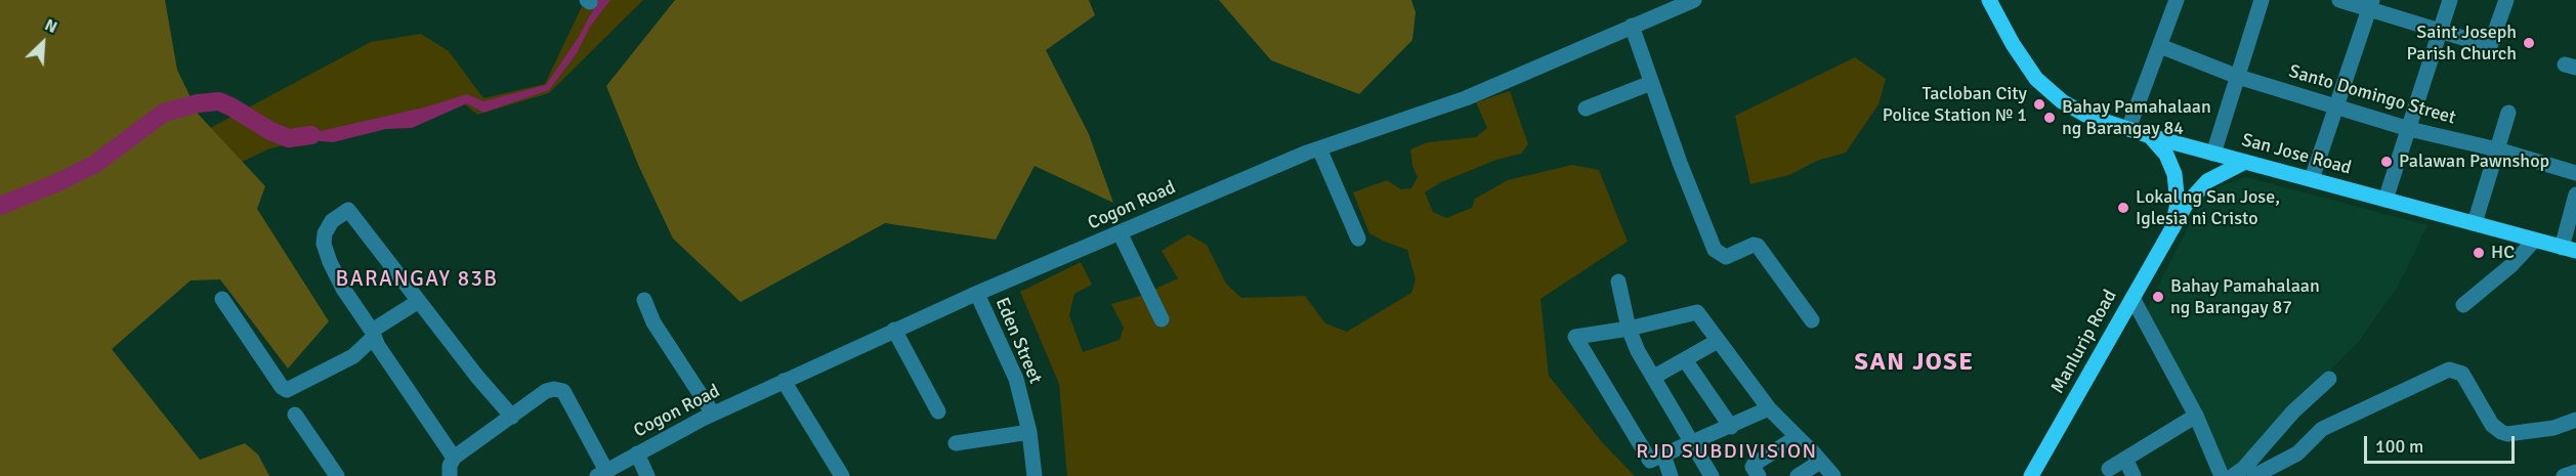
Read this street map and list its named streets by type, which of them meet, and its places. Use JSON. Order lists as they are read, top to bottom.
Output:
{
  "streets": {
    "main road": ["San Jose Road", "Manlurip Road"],
    "street": ["Santo Domingo Street", "Cogon Road", "Eden Street"]
  },
  "crossings": [
    ["San Jose Road", "Manlurip Road"],
    ["Cogon Road", "Eden Street"]
  ],
  "districts": ["BARANGAY 83B", "SAN JOSE", "RJD SUBDIVISION"],
  "places": [
    "Saint Joseph Parish Church",
    "Tacloban City Police Station № 1",
    "Bahay Pamahalaan ng Barangay 84",
    "Palawan Pawnshop",
    "Lokal ng San Jose, Iglesia ni Cristo",
    "HC",
    "Bahay Pamahalaan ng Barangay 87"
  ],
  "scale_bar": "100 m",
  "north": "top right"
}
